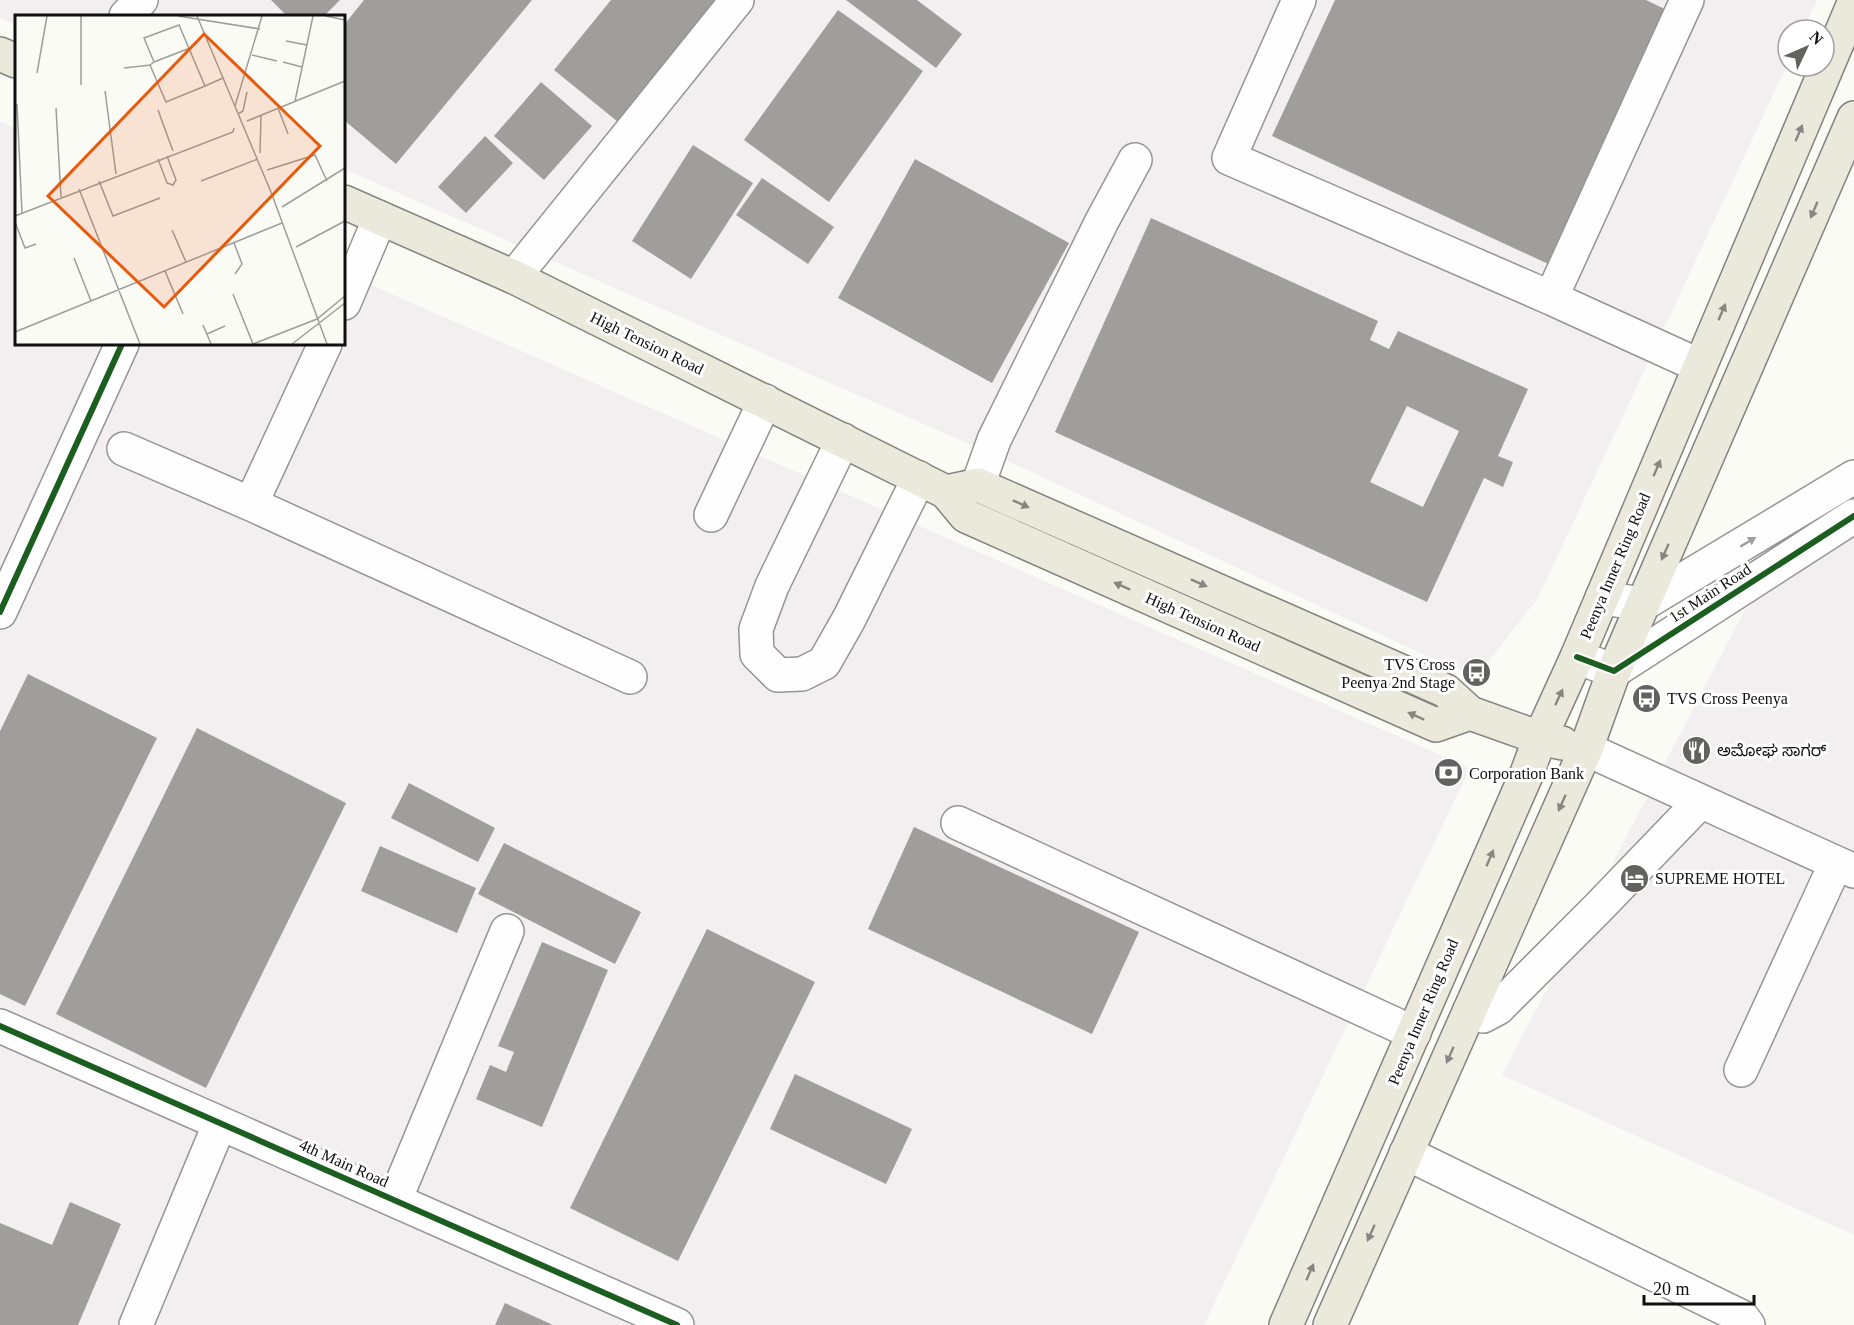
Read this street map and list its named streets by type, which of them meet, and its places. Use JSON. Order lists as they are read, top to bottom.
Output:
{
  "streets": {
    "main road": ["High Tension Road", "Peenya Inner Ring Road"],
    "street": ["1st Main Road", "4th Main Road"]
  },
  "places": {
    "bus stop": ["TVS Cross Peenya 2nd Stage", "TVS Cross Peenya"],
    "restaurant": ["ಅಮೋಘ ಸಾಗರ್"],
    "bank": ["Corporation Bank"],
    "hotel": ["SUPREME HOTEL"]
  },
  "scale_bar": "20 m",
  "north": "top right"
}
